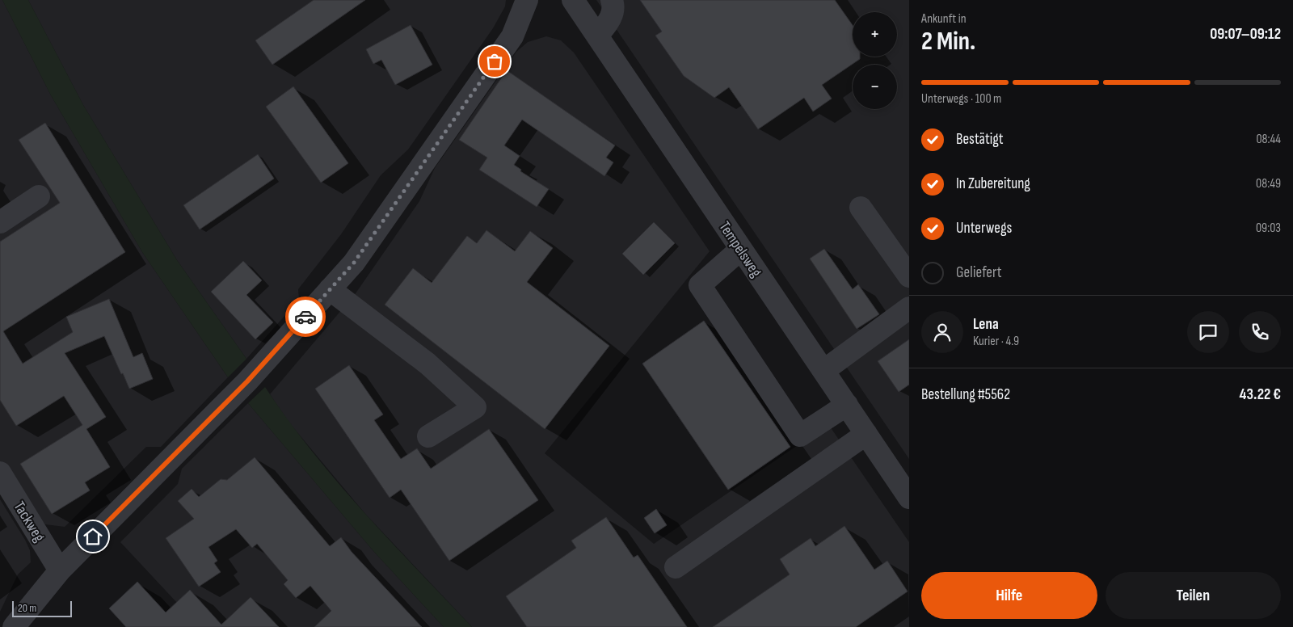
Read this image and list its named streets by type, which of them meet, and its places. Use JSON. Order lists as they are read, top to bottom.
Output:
{
  "streets": {
    "street": ["Tempelsweg", "Tackweg"]
  },
  "scale_bar": "20 m",
  "page": {
    "heading": ["2 Min.", "Ankunft in", "09:07–09:12"],
    "panel": [
      "Lena",
      "Kurier · 4.9",
      "Bestellung #5562",
      "43.22 €"
    ],
    "map_buttons": ["+", "−"],
    "bar": "Unterwegs · 100 m",
    "list": [
      ["Bestätigt", "08:44"],
      ["In Zubereitung", "08:49"],
      ["Unterwegs", "09:03"],
      "Geliefert"
    ],
    "buttons": ["Hilfe", "Teilen"],
    "scale": "20 m"
  }
}
